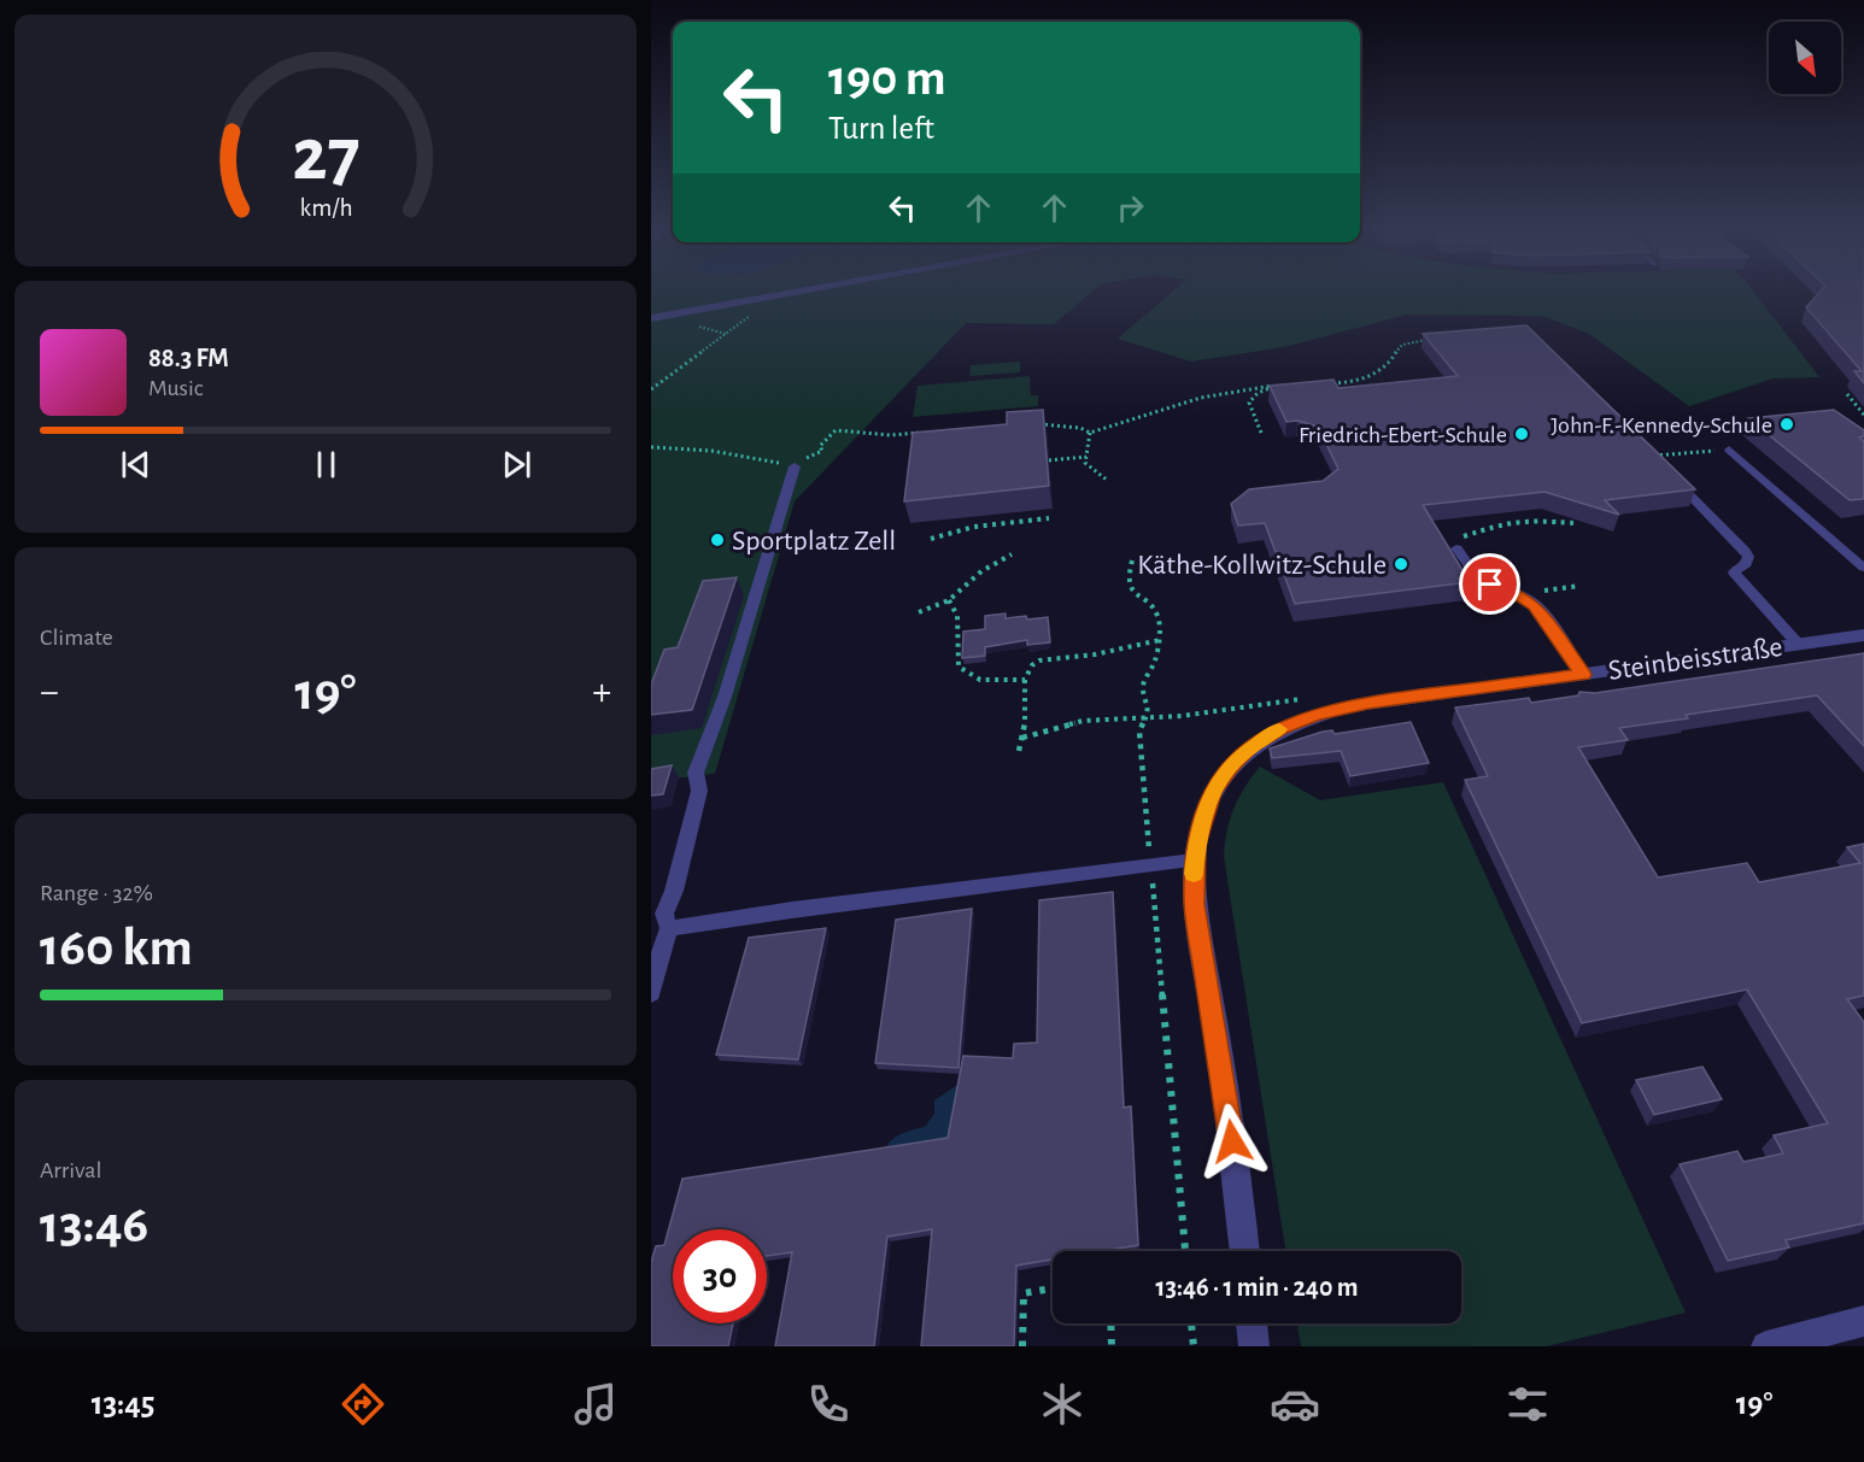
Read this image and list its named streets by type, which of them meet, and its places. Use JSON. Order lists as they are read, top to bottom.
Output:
{
  "streets": {
    "street": ["Steinbeisstraße"]
  },
  "places": [
    "John-F.-Kennedy-Schule",
    "Friedrich-Ebert-Schule",
    "Sportplatz Zell",
    "Käthe-Kollwitz-Schule"
  ],
  "north": "bottom right",
  "page": {
    "turn": ["190 m", "Turn left"],
    "song": ["88.3 FM", "Music"],
    "tile": [
      "Climate",
      ["Range · 32%", "160 km"],
      ["Arrival", "13:46"]
    ],
    "heat": ["−", "19°", "+"],
    "limit": "30",
    "trip": "13:46 · 1 min · 240 m",
    "tabs": ["13:45", "19°"],
    "gauge": ["27", "km/h"]
  }
}
